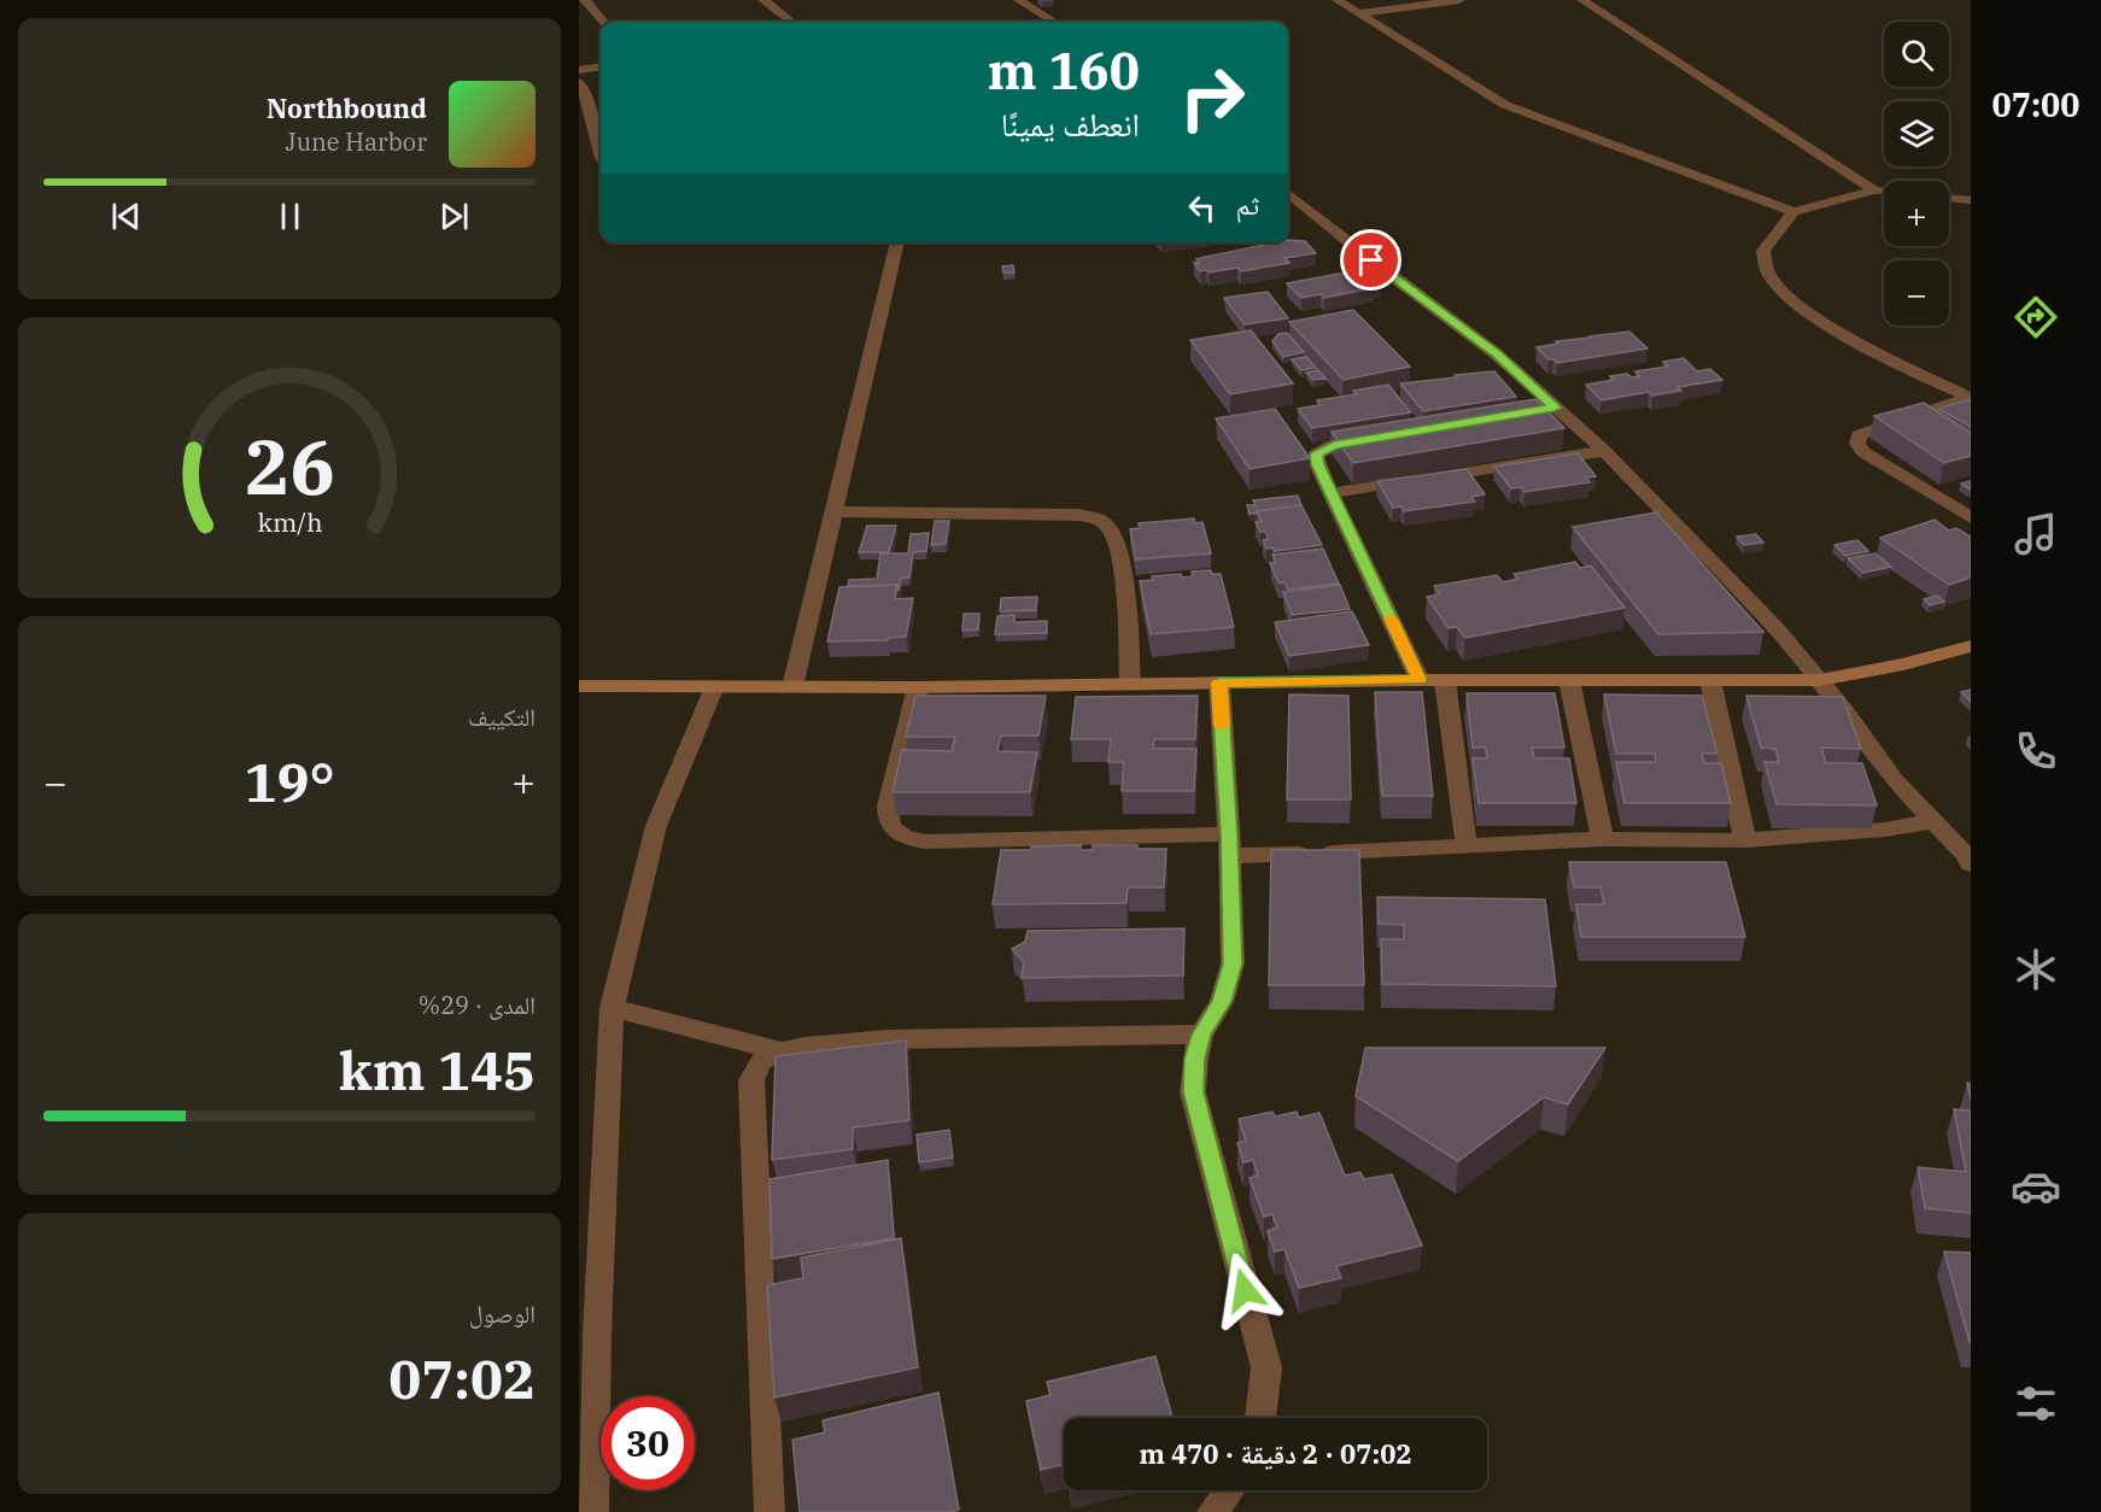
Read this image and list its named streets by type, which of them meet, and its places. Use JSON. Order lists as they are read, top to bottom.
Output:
{
  "page": {
    "tabs": "07:00",
    "map_buttons": ["+", "−"],
    "turn": ["160 m", "انعطف يمينًا"],
    "song": ["Northbound", "June Harbor"],
    "then": "ثم",
    "tile": [
      "التكييف",
      ["المدى · 29%", "145 km"],
      ["الوصول", "07:02"]
    ],
    "heat": ["−", "19°", "+"],
    "limit": "30",
    "trip": "07:02 · 2 دقيقة · 470 m",
    "gauge": ["26", "km/h"]
  }
}
